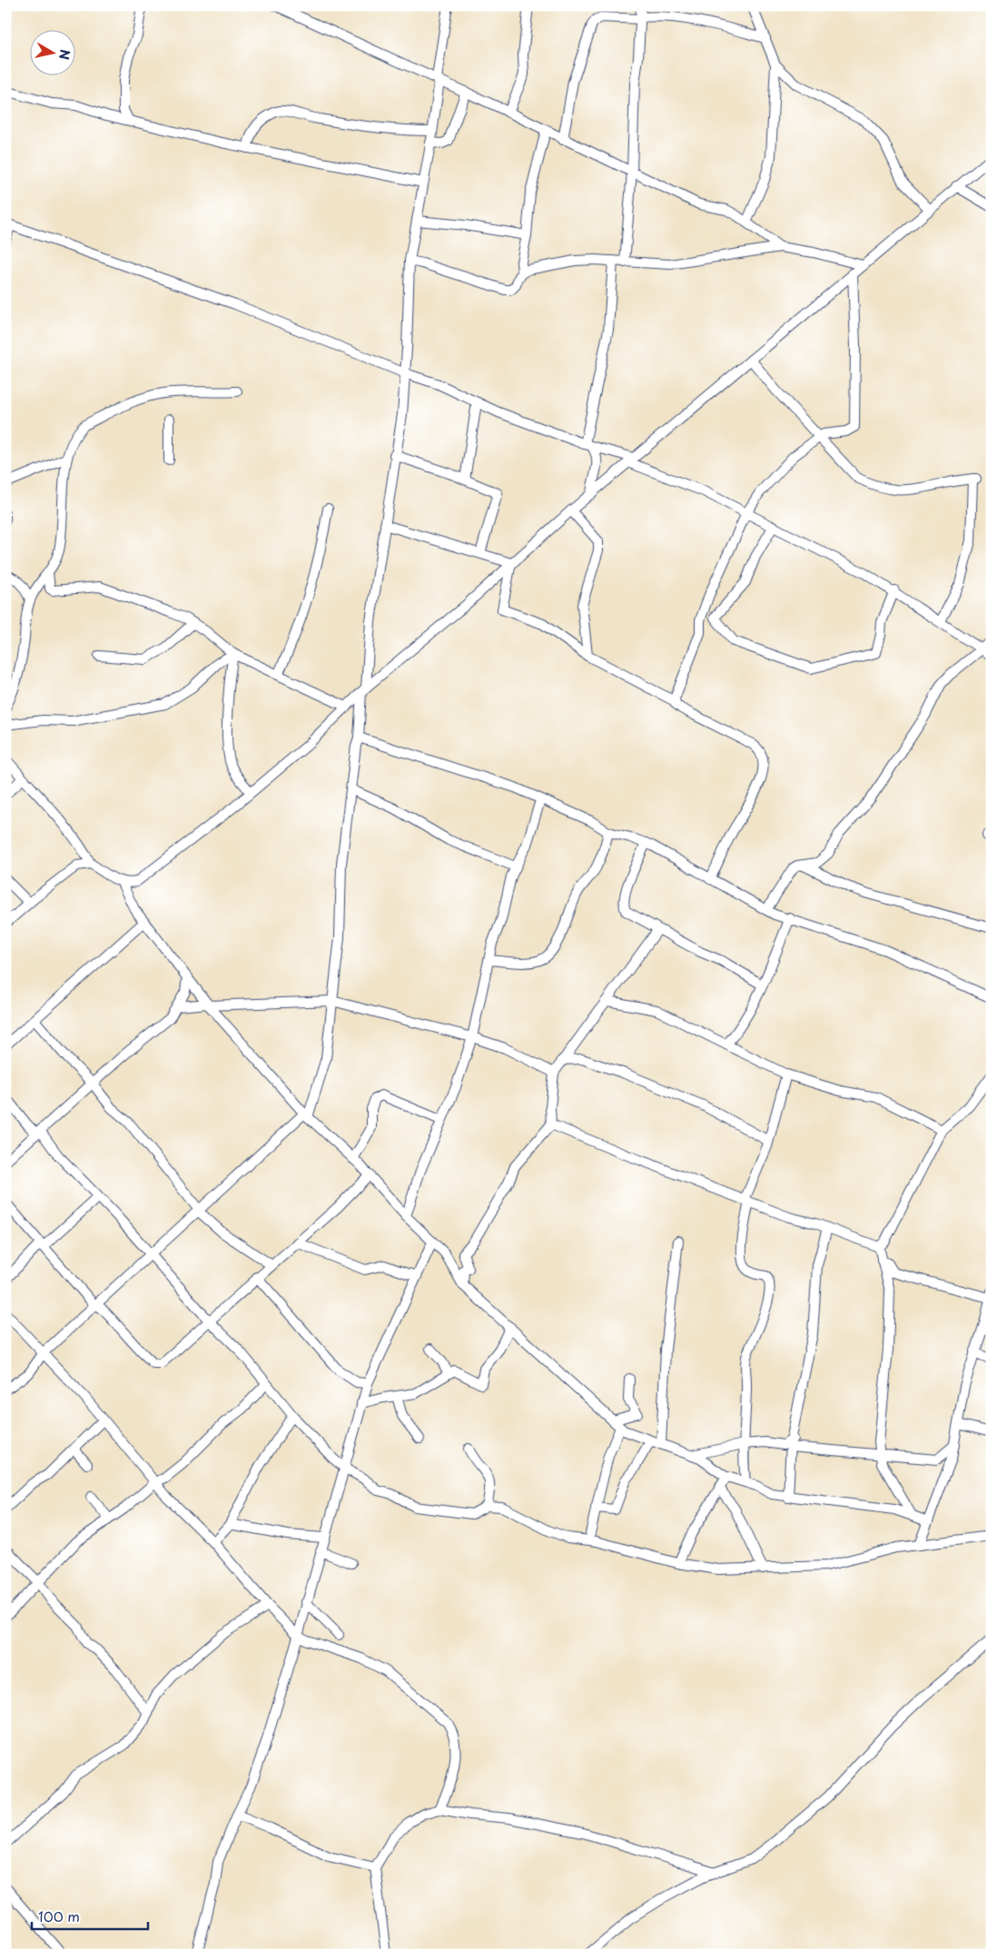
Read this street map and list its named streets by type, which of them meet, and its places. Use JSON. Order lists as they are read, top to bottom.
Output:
{
  "scale_bar": "100 m",
  "north": "right"
}
